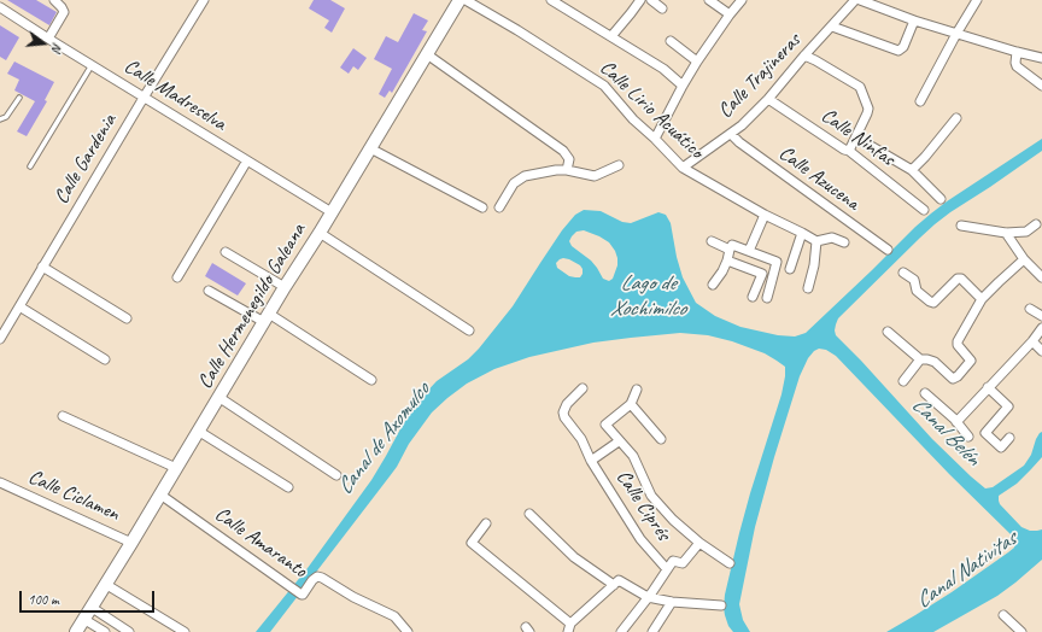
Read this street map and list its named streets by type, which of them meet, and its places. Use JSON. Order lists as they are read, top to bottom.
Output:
{
  "streets": {
    "street": [
      "Calle Trajineras",
      "Calle Madreselva",
      "Calle Lirio Acuático",
      "Calle Ninfas",
      "Calle Gardenia",
      "Calle Azucena",
      "Calle Hermenegildo Galeana",
      "Calle Ciclamen",
      "Calle Ciprés",
      "Calle Amaranto"
    ]
  },
  "crossings": [
    ["Calle Trajineras", "Calle Lirio Acuático"],
    ["Calle Trajineras", "Calle Ninfas"],
    ["Calle Trajineras", "Calle Azucena"],
    ["Calle Madreselva", "Calle Gardenia"],
    ["Calle Madreselva", "Calle Hermenegildo Galeana"],
    ["Calle Hermenegildo Galeana", "Calle Ciclamen"],
    ["Calle Hermenegildo Galeana", "Calle Amaranto"]
  ],
  "water": [
    "Lago de Xochimilco",
    "Canal Belén",
    "Canal de Axomulco",
    "Canal Nativitas"
  ],
  "scale_bar": "100 m",
  "north": "right"
}
